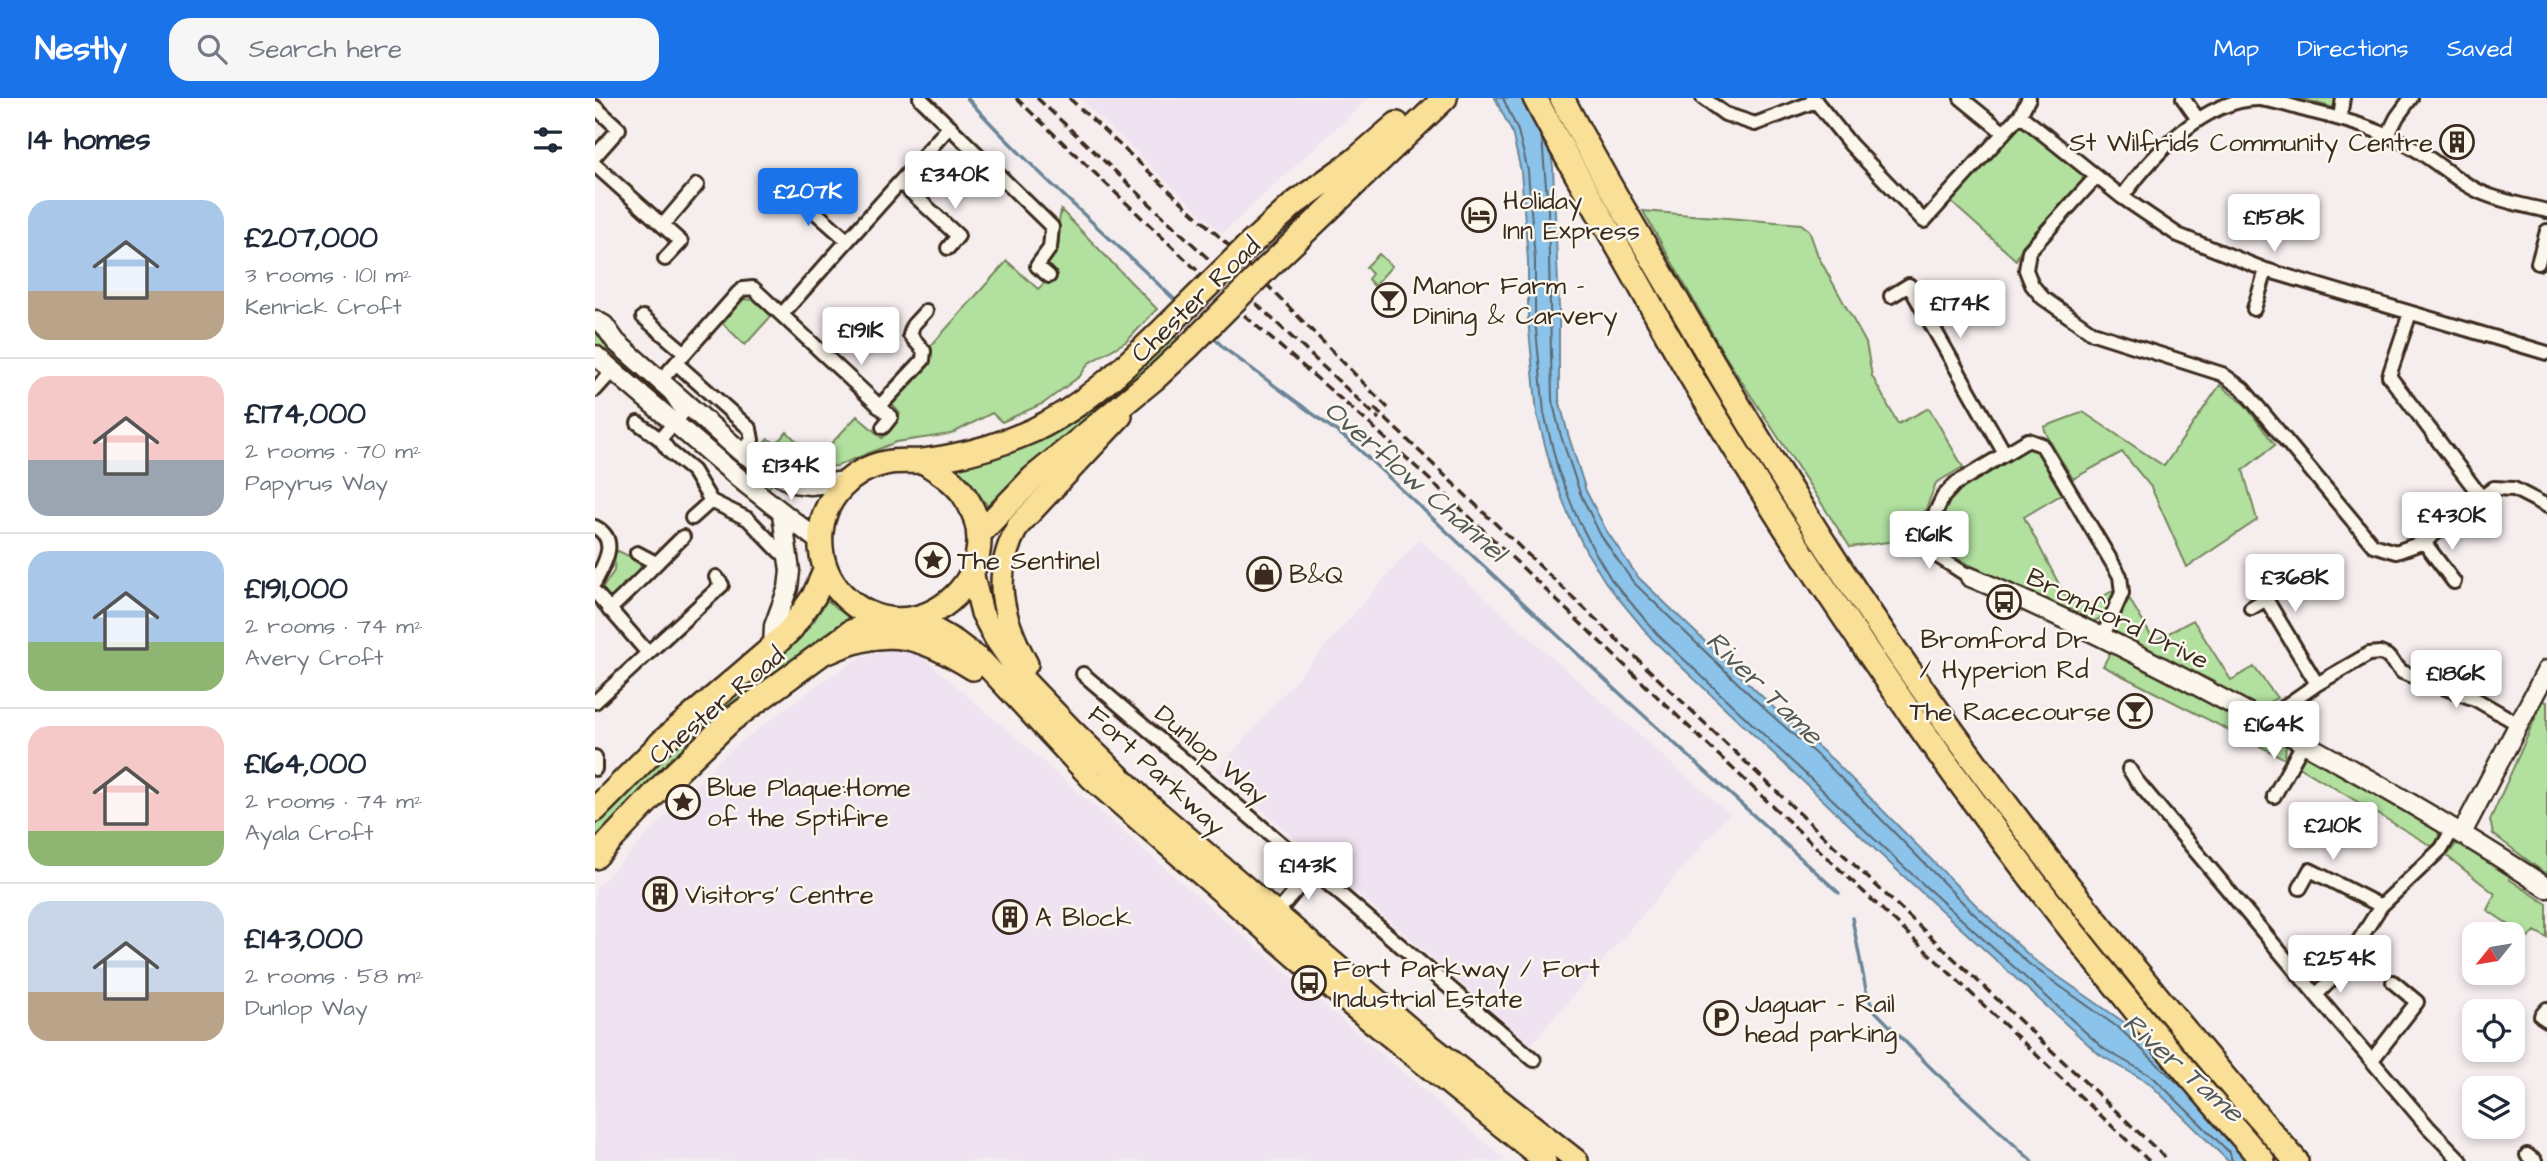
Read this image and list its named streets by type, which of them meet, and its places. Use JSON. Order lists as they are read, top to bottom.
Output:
{
  "streets": {
    "highway": ["Chester Road"],
    "main road": ["Fort Parkway"],
    "street": ["Bromford Drive", "Dunlop Way"]
  },
  "crossings": [
    ["Chester Road", "Fort Parkway"]
  ],
  "water": ["Overflow Channel", "River Tame"],
  "places": {
    "building": ["St Wilfrids Community Centre", "Visitors' Centre", "A Block"],
    "hotel": ["Holiday Inn Express"],
    "bar": ["Manor Farm - Dining & Carvery", "The Racecourse"],
    "place": ["The Sentinel", "Blue Plaque:Home of the Sptifire"],
    "shop": ["B&Q"],
    "bus stop": ["Bromford Dr / Hyperion Rd", "Fort Parkway / Fort Industrial Estate"],
    "parking": ["Jaguar - Rail head parking"]
  },
  "north": "bottom left",
  "page": {
    "header": "Nestly",
    "search": "Search here",
    "nav": ["Map", "Directions", "Saved"],
    "heading": "14 homes",
    "price": [
      "£340K",
      "£207K",
      "£158K",
      "£174K",
      "£191K",
      "£134K",
      "£430K",
      "£161K",
      "£368K",
      "£186K",
      "£164K",
      "£210K",
      "£143K",
      "£254K"
    ],
    "list": [
      {
        "name": "£207,000",
        "note": "3 rooms · 101 m² · Kenrick Croft"
      },
      {
        "name": "£174,000",
        "note": "2 rooms · 70 m² · Papyrus Way"
      },
      {
        "name": "£191,000",
        "note": "2 rooms · 74 m² · Avery Croft"
      },
      {
        "name": "£164,000",
        "note": "2 rooms · 74 m² · Ayala Croft"
      },
      {
        "name": "£143,000",
        "note": "2 rooms · 58 m² · Dunlop Way"
      }
    ]
  }
}
